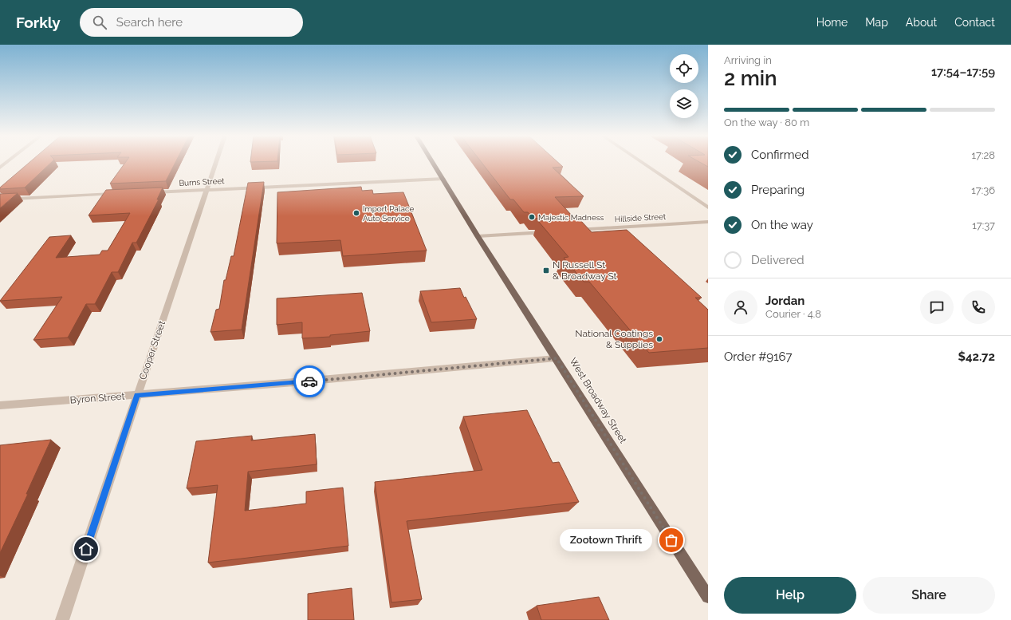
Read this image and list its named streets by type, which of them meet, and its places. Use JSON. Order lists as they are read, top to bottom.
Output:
{
  "streets": {
    "main road": ["West Broadway Street"],
    "street": [
      "Burns Street",
      "Hillside Street",
      "Cooper Street",
      "Byron Street"
    ]
  },
  "crossings": [
    ["Burns Street", "Cooper Street"],
    ["Burns Street", "West Broadway Street"],
    ["Cooper Street", "Byron Street"],
    ["Byron Street", "West Broadway Street"]
  ],
  "places": {
    "other": [
      "Import Palace Auto Service",
      "Majestic Madness",
      "National Coatings & Supplies",
      "Zootown Thrift"
    ],
    "transit": ["N Russell St & Broadway St"]
  },
  "page": {
    "header": "Forkly",
    "search": "Search here",
    "nav": [
      "Home",
      "Map",
      "About",
      "Contact"
    ],
    "heading": ["2 min", "Arriving in", "17:54–17:59"],
    "panel": [
      "Jordan",
      "Courier · 4.8",
      "Order #9167",
      "$42.72"
    ],
    "bar": "On the way · 80 m",
    "list": [
      ["Confirmed", "17:28"],
      ["Preparing", "17:36"],
      ["On the way", "17:37"],
      "Delivered"
    ],
    "bubble": "Zootown Thrift",
    "buttons": ["Help", "Share"]
  }
}
